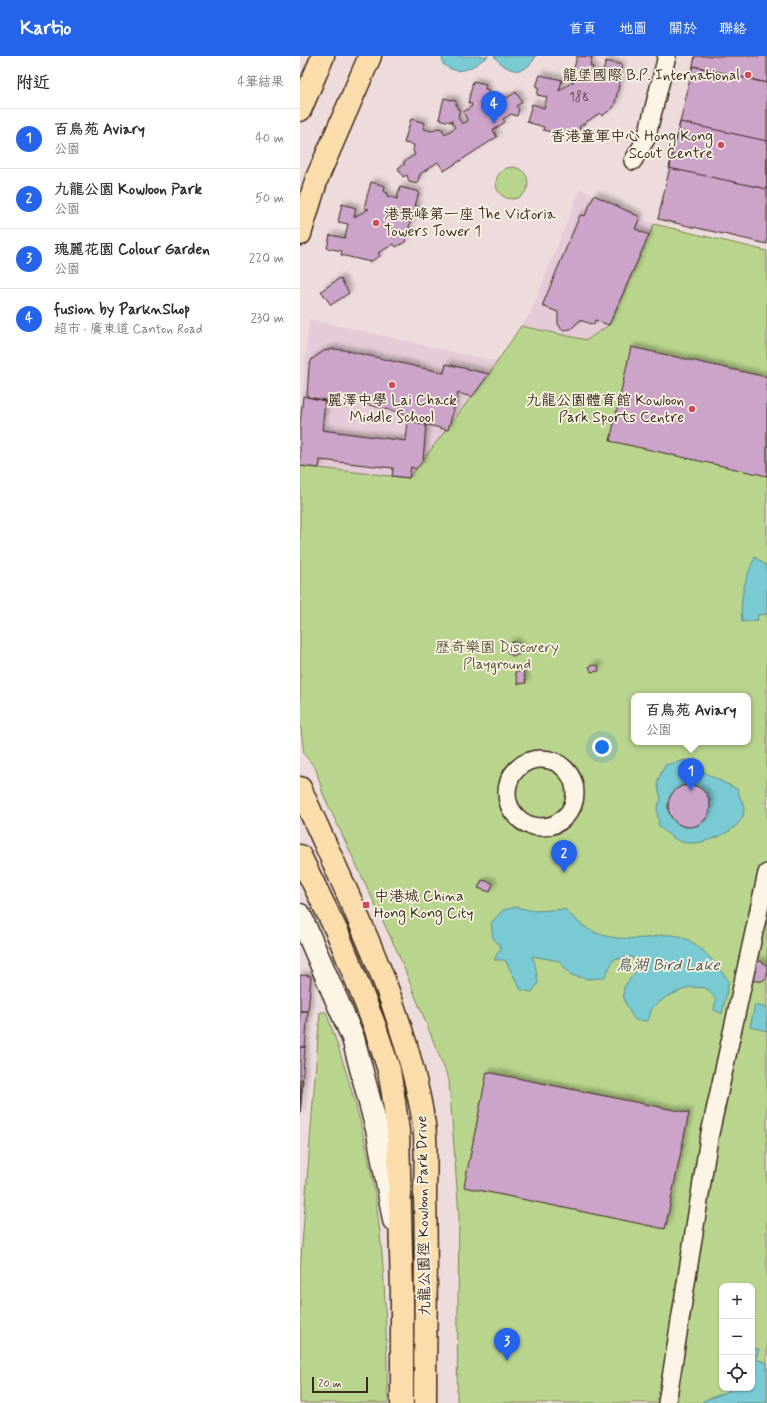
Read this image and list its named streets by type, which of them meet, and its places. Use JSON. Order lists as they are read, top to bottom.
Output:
{
  "streets": {
    "main road": ["九龍公園徑 Kowloon Park Drive"]
  },
  "water": ["鳥湖 Bird Lake"],
  "parks": ["歷奇樂園 Discovery Playground"],
  "places": {
    "other": [
      "龍堡國際 B.P. International",
      "香港童軍中心 Hong Kong Scout Centre",
      "港景峰第一座 The Victoria Towers Tower 1",
      "麗澤中學 Lai Chack Middle School",
      "九龍公園體育館 Kowloon Park Sports Centre"
    ],
    "transit": ["中港城 China Hong Kong City"]
  },
  "house_numbers": ["188"],
  "scale_bar": "20 m",
  "page": {
    "header": "Kartio",
    "nav": [
      "首頁",
      "地圖",
      "關於",
      "聯絡"
    ],
    "heading": ["附近", "4筆結果"],
    "pins": [
      "4",
      "1",
      "2",
      "3"
    ],
    "list": [
      {
        "mark": "1",
        "name": "百鳥苑 Aviary",
        "note": "公園",
        "value": "40 m"
      },
      {
        "mark": "2",
        "name": "九龍公園 Kowloon Park",
        "note": "公園",
        "value": "50 m"
      },
      {
        "mark": "3",
        "name": "瑰麗花園 Colour Garden",
        "note": "公園",
        "value": "220 m"
      },
      {
        "mark": "4",
        "name": "fusion by ParknShop",
        "note": "超市 · 廣東道 Canton Road",
        "value": "230 m"
      }
    ],
    "popup": ["百鳥苑 Aviary", "公園"],
    "map_buttons": ["+", "−"],
    "scale": "20 m"
  }
}
